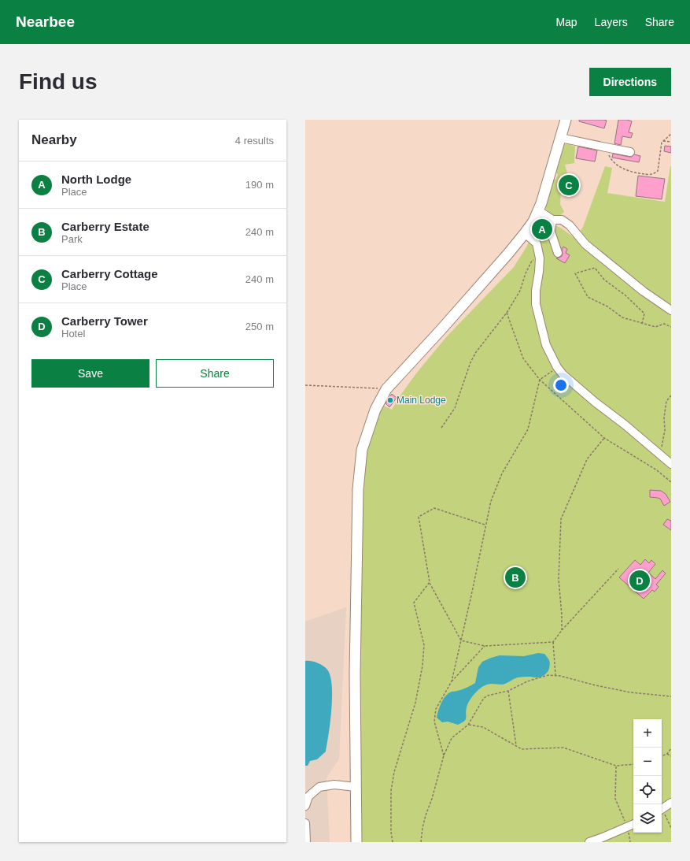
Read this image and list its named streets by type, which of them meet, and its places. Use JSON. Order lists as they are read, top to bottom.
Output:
{
  "places": ["Main Lodge"],
  "page": {
    "header": "Nearbee",
    "nav": ["Map", "Layers", "Share"],
    "buttons": [
      "Directions",
      ["Save", "Share"]
    ],
    "title": "Find us",
    "heading": ["Nearby", "4 results"],
    "list": [
      {
        "mark": "A",
        "name": "North Lodge",
        "note": "Place",
        "value": "190 m"
      },
      {
        "mark": "B",
        "name": "Carberry Estate",
        "note": "Park",
        "value": "240 m"
      },
      {
        "mark": "C",
        "name": "Carberry Cottage",
        "note": "Place",
        "value": "240 m"
      },
      {
        "mark": "D",
        "name": "Carberry Tower",
        "note": "Hotel",
        "value": "250 m"
      }
    ],
    "pins": [
      "C",
      "A",
      "B",
      "D"
    ],
    "map_buttons": ["+", "−"]
  }
}
